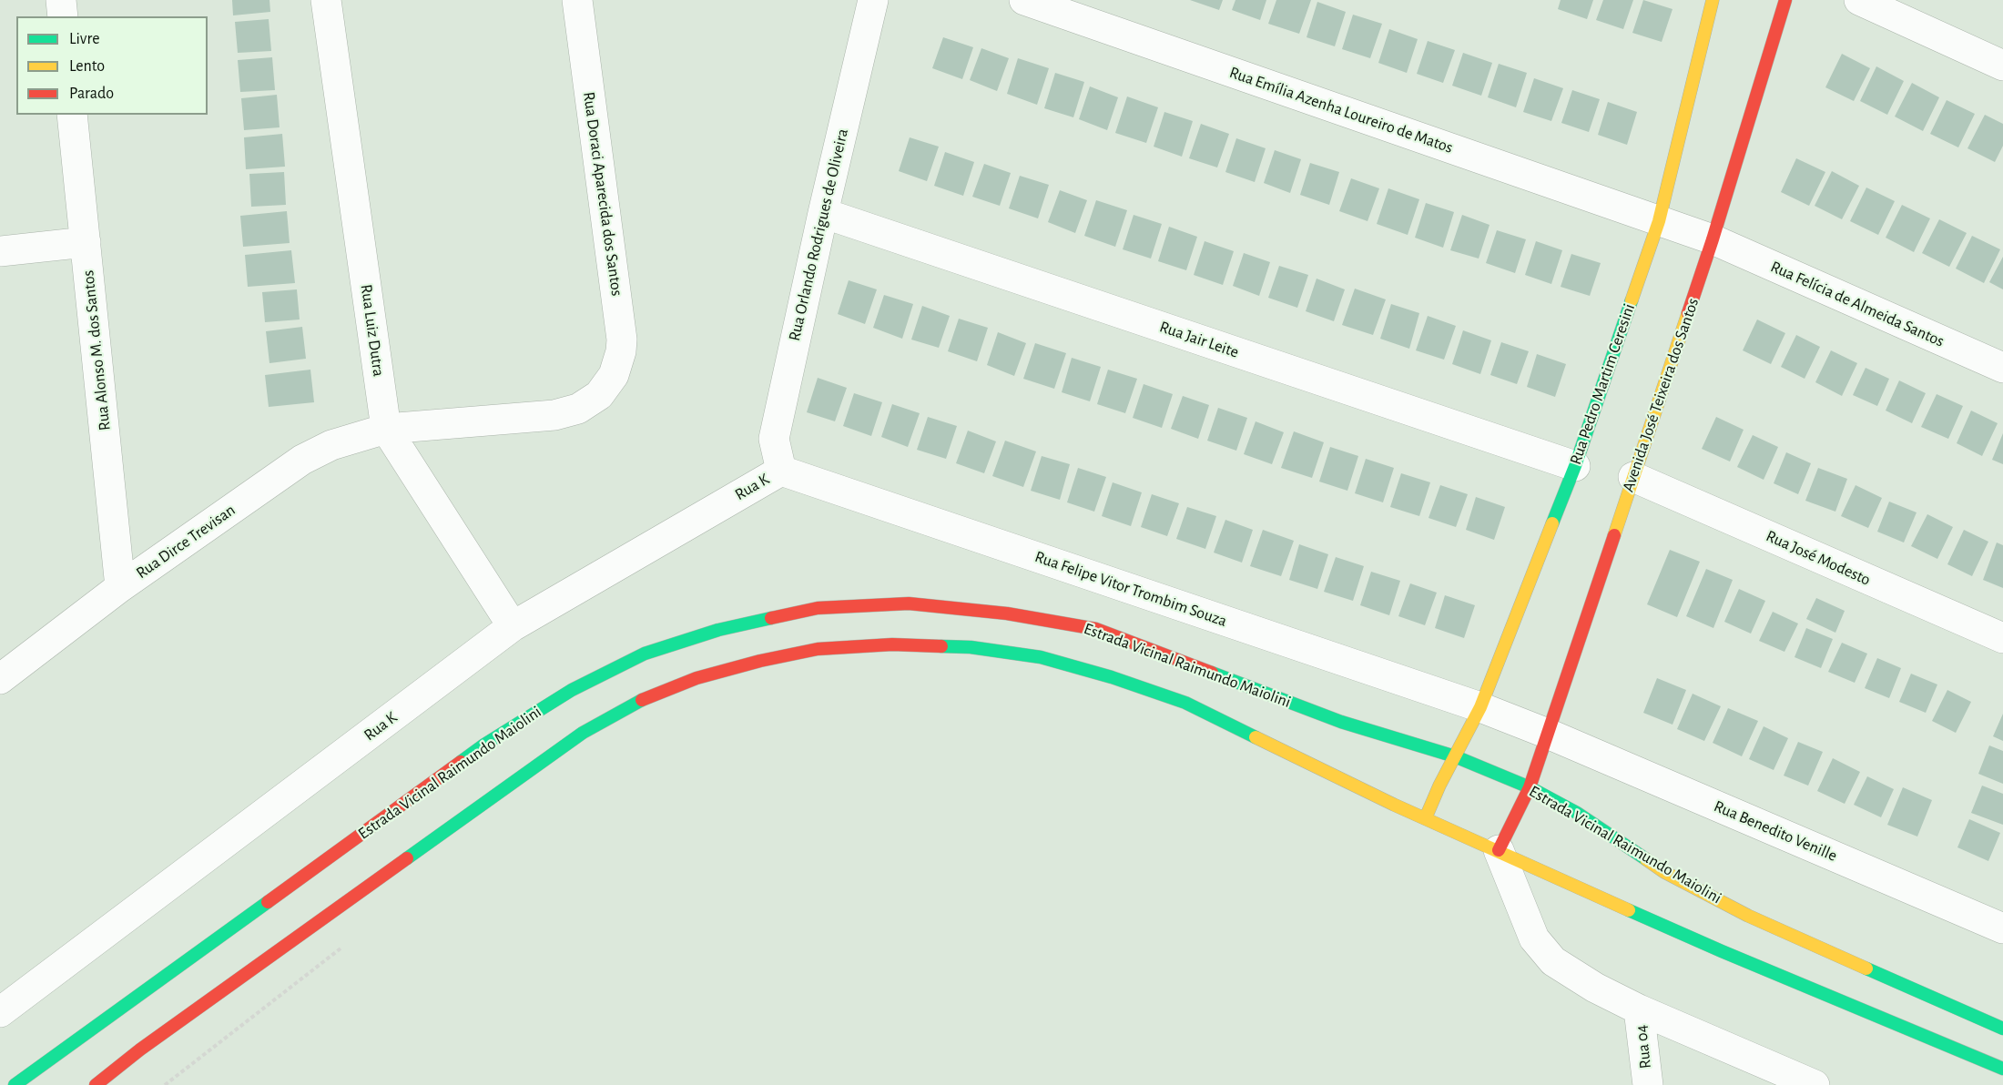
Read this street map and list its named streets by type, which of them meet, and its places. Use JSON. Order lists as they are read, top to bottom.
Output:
{
  "streets": {
    "main road": ["Rua Pedro Martim Ceresini", "Avenida José Teixeira dos Santos", "Estrada Vicinal Raimundo Maiolini"],
    "street": [
      "Rua Emília Azenha Loureiro de Matos",
      "Rua Doraci Aparecida dos Santos",
      "Rua Orlando Rodrigues de Oliveira",
      "Rua Felícia de Almeida Santos",
      "Rua Luiz Dutra",
      "Rua Jair Leite",
      "Rua Alonso M. dos Santos",
      "Rua K",
      "Rua Dirce Trevisan",
      "Rua José Modesto",
      "Rua Felipe Vitor Trombim Souza",
      "Rua Benedito Venille",
      "Rua 04"
    ]
  },
  "crossings": [
    ["Rua Emília Azenha Loureiro de Matos", "Rua Felícia de Almeida Santos"],
    ["Rua Emília Azenha Loureiro de Matos", "Rua Pedro Martim Ceresini"],
    ["Rua Emília Azenha Loureiro de Matos", "Avenida José Teixeira dos Santos"],
    ["Rua Doraci Aparecida dos Santos", "Rua Dirce Trevisan"],
    ["Rua Orlando Rodrigues de Oliveira", "Rua Jair Leite"],
    ["Rua Orlando Rodrigues de Oliveira", "Rua K"],
    ["Rua Orlando Rodrigues de Oliveira", "Rua Felipe Vitor Trombim Souza"],
    ["Rua Felícia de Almeida Santos", "Avenida José Teixeira dos Santos"],
    ["Rua Luiz Dutra", "Rua K"],
    ["Rua Luiz Dutra", "Rua Dirce Trevisan"],
    ["Rua Jair Leite", "Rua Pedro Martim Ceresini"],
    ["Rua Alonso M. dos Santos", "Rua Dirce Trevisan"],
    ["Rua Pedro Martim Ceresini", "Rua Felipe Vitor Trombim Souza"],
    ["Rua Pedro Martim Ceresini", "Estrada Vicinal Raimundo Maiolini"],
    ["Avenida José Teixeira dos Santos", "Rua José Modesto"],
    ["Avenida José Teixeira dos Santos", "Rua Felipe Vitor Trombim Souza"],
    ["Avenida José Teixeira dos Santos", "Estrada Vicinal Raimundo Maiolini"],
    ["Avenida José Teixeira dos Santos", "Rua Benedito Venille"],
    ["Rua K", "Rua Felipe Vitor Trombim Souza"],
    ["Rua Felipe Vitor Trombim Souza", "Rua Benedito Venille"]
  ],
  "legend": ["Livre", "Lento", "Parado"]
}
